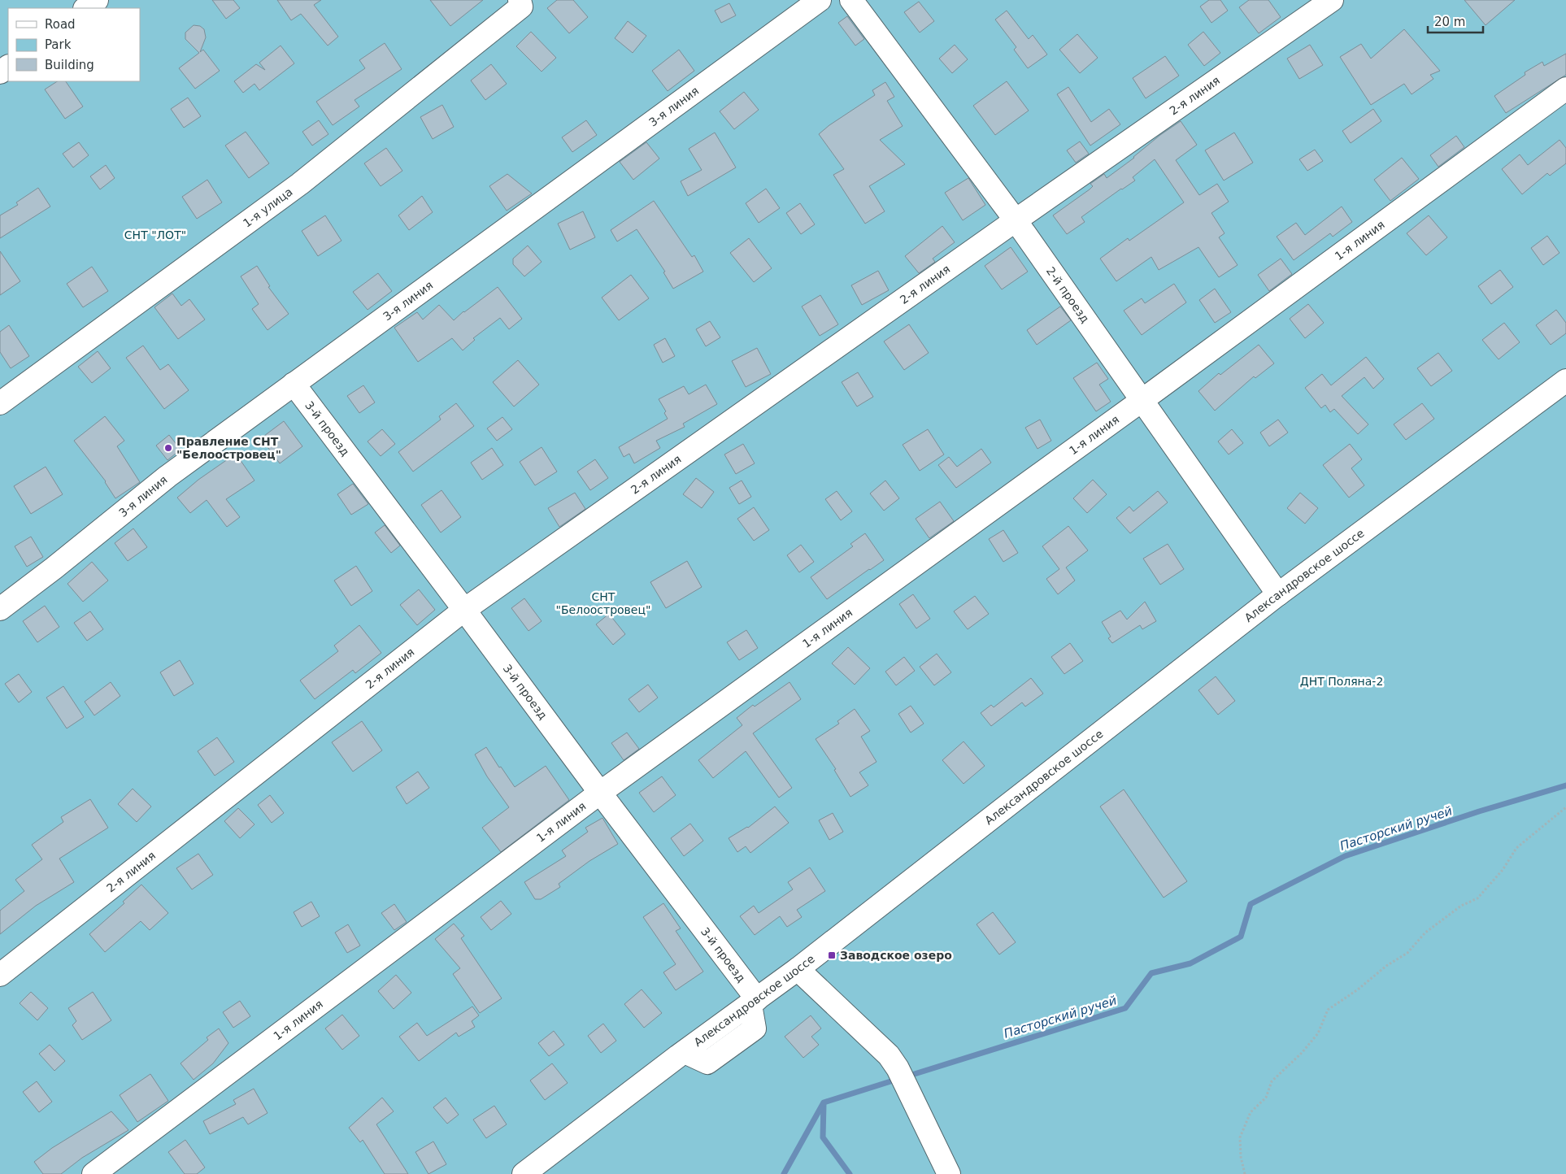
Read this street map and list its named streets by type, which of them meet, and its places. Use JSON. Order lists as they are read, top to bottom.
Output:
{
  "streets": {
    "street": [
      "2-я линия",
      "3-я линия",
      "1-я улица",
      "1-я линия",
      "2-й проезд",
      "3-й проезд",
      "Александровское шоссе"
    ]
  },
  "crossings": [
    ["2-я линия", "2-й проезд"],
    ["2-я линия", "3-й проезд"],
    ["3-я линия", "3-й проезд"],
    ["1-я линия", "2-й проезд"],
    ["1-я линия", "3-й проезд"],
    ["2-й проезд", "Александровское шоссе"],
    ["3-й проезд", "Александровское шоссе"]
  ],
  "water": ["Пасторский ручей"],
  "parks": ["СНТ \"ЛОТ\"", "СНТ \"Белоостровец\"", "ДНТ Поляна-2"],
  "places": {
    "other": ["Правление СНТ \"Белоостровец\""],
    "transit": ["Заводское озеро"]
  },
  "legend": ["Road", "Park", "Building"],
  "scale_bar": "20 m"
}
